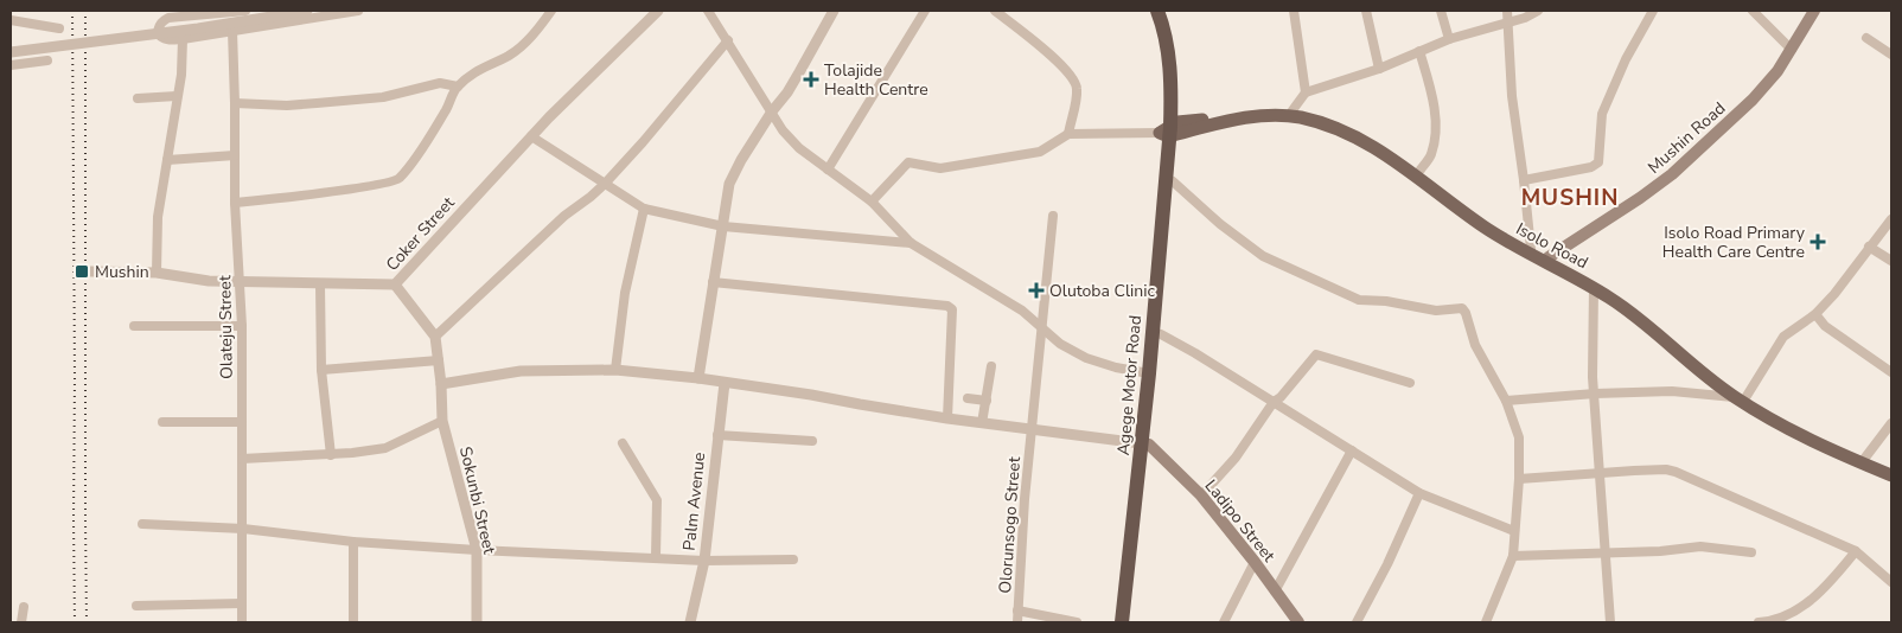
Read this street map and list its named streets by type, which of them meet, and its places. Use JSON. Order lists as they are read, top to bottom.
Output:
{
  "streets": {
    "highway": ["Agege Motor Road"],
    "main road": ["Mushin Road", "Isolo Road", "Ladipo Street"],
    "street": [
      "Coker Street",
      "Olateju Street",
      "Sokunbi Street",
      "Palm Avenue",
      "Olorunsogo Street"
    ]
  },
  "crossings": [
    ["Mushin Road", "Isolo Road"],
    ["Coker Street", "Olateju Street"],
    ["Isolo Road", "Agege Motor Road"],
    ["Agege Motor Road", "Ladipo Street"]
  ],
  "districts": ["MUSHIN"],
  "places": {
    "health": ["Tolajide Health Centre", "Isolo Road Primary Health Care Centre", "Olutoba Clinic"],
    "transit": ["Mushin"]
  }
}
